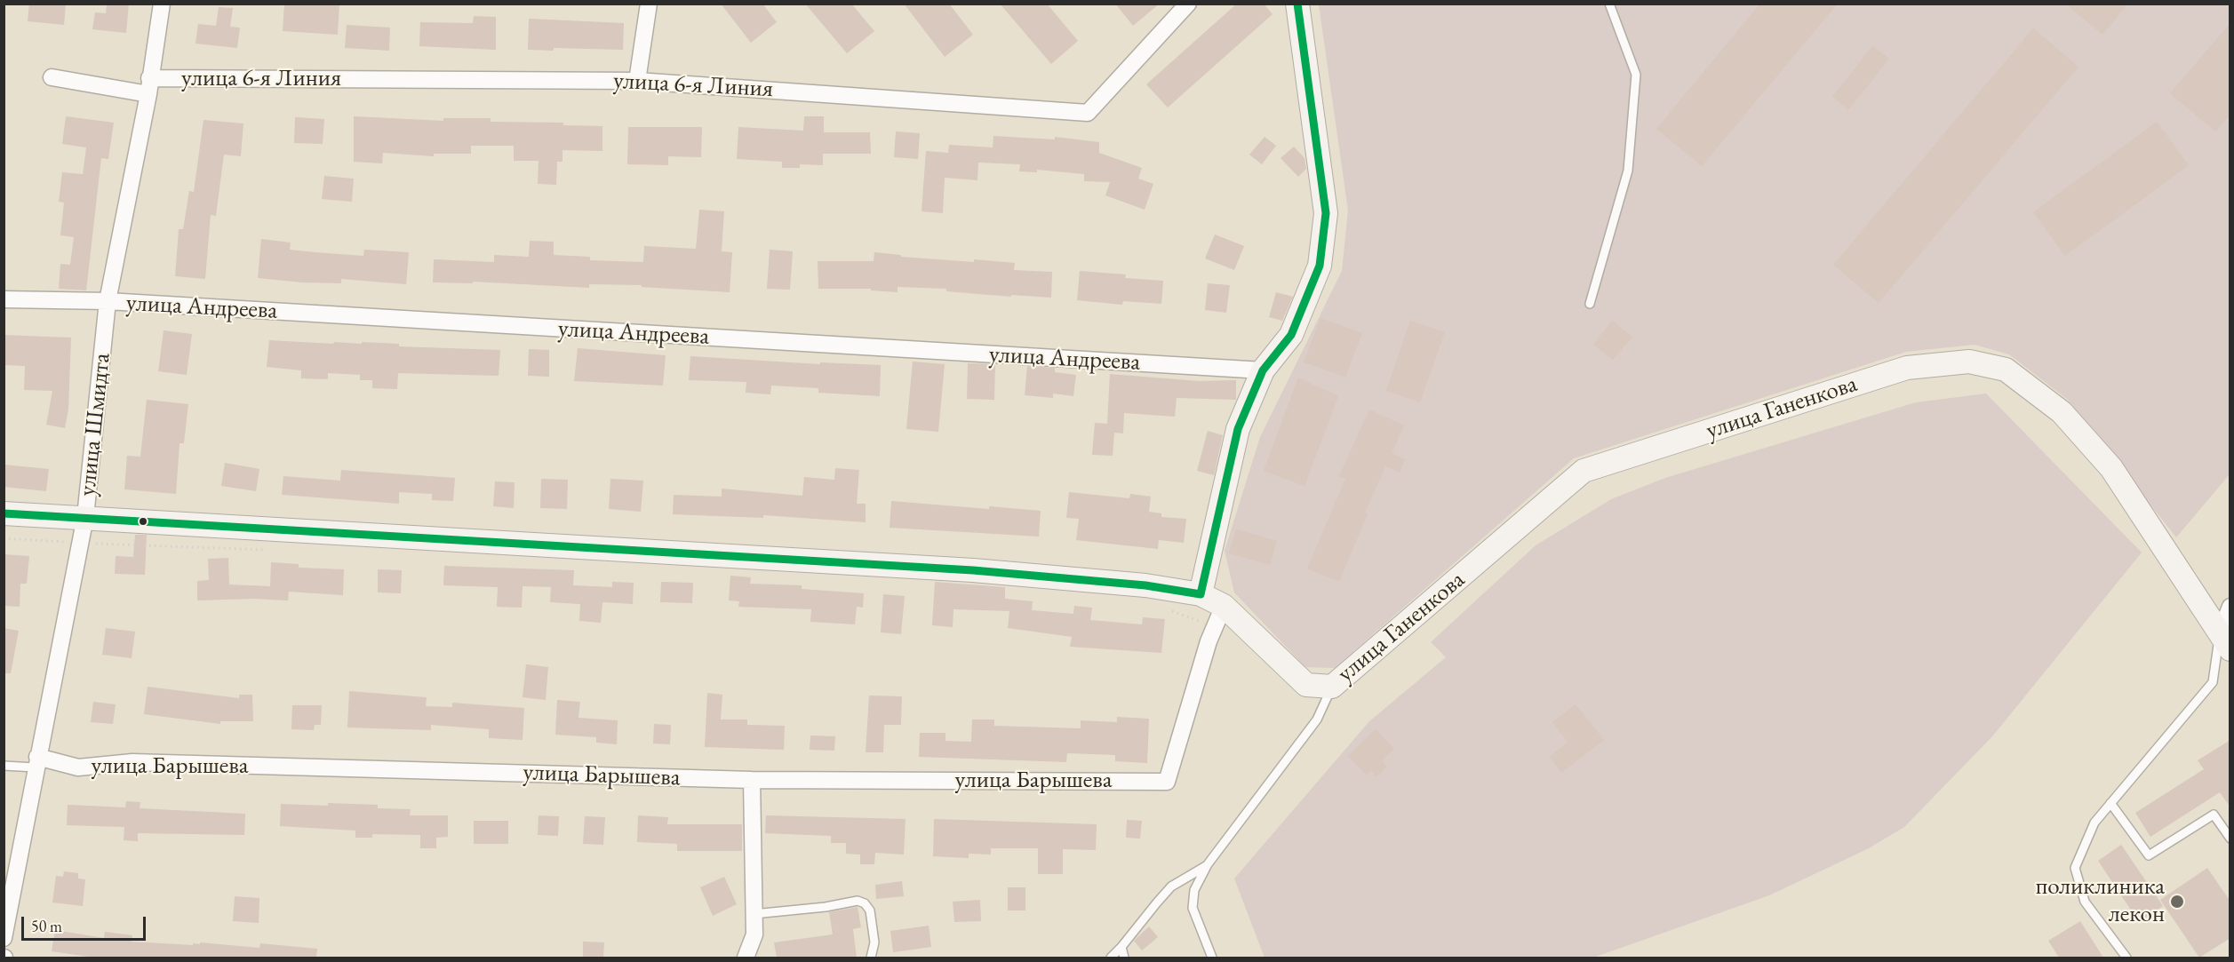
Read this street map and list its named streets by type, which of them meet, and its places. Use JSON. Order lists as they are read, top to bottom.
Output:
{
  "streets": {
    "street": [
      "улица 6-я Линия",
      "улица Андреева",
      "улица Ганенкова",
      "улица Шмидта",
      "улица Барышева"
    ]
  },
  "crossings": [
    ["улица 6-я Линия", "улица Шмидта"],
    ["улица Андреева", "улица Шмидта"],
    ["улица Ганенкова", "улица Шмидта"],
    ["улица Ганенкова", "улица Барышева"],
    ["улица Шмидта", "улица Барышева"]
  ],
  "places": ["поликлиника лекон"],
  "scale_bar": "50 m"
}
